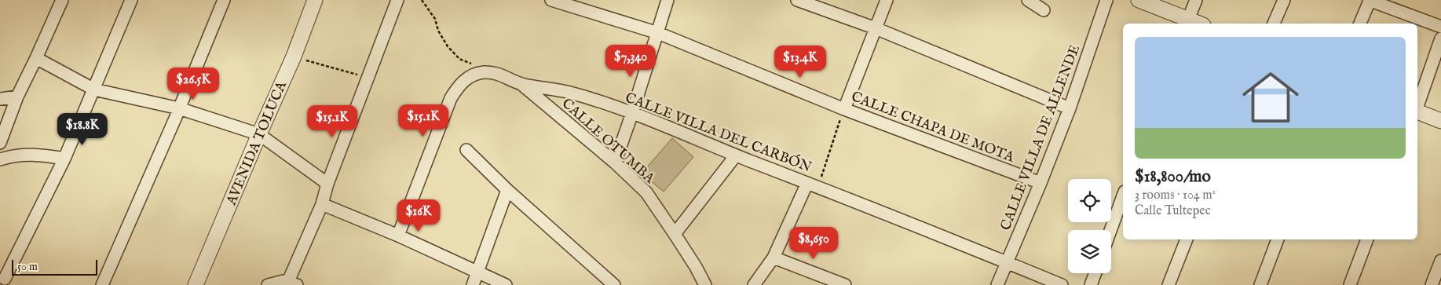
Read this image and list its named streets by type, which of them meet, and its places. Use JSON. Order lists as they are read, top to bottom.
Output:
{
  "streets": {
    "street": [
      "CALLE CHAPA DE MOTA",
      "CALLE VILLA DEL CARBÓN",
      "CALLE VILLA DE ALLENDE",
      "CALLE OTUMBA",
      "AVENIDA TOLUCA"
    ]
  },
  "crossings": [
    ["CALLE CHAPA DE MOTA", "CALLE VILLA DE ALLENDE"],
    ["CALLE VILLA DEL CARBÓN", "CALLE VILLA DE ALLENDE"],
    ["CALLE VILLA DEL CARBÓN", "CALLE OTUMBA"]
  ],
  "scale_bar": "50 m",
  "page": {
    "list": [
      {
        "name": "$18,800/mo",
        "note": "3 rooms · 104 m² · Calle Tultepec"
      }
    ],
    "price": [
      "$7,340",
      "$13.4K",
      "$26.5K",
      "$15.1K",
      "$15.1K",
      "$18.8K",
      "$16K",
      "$8,650"
    ],
    "scale": "50 m"
  }
}
